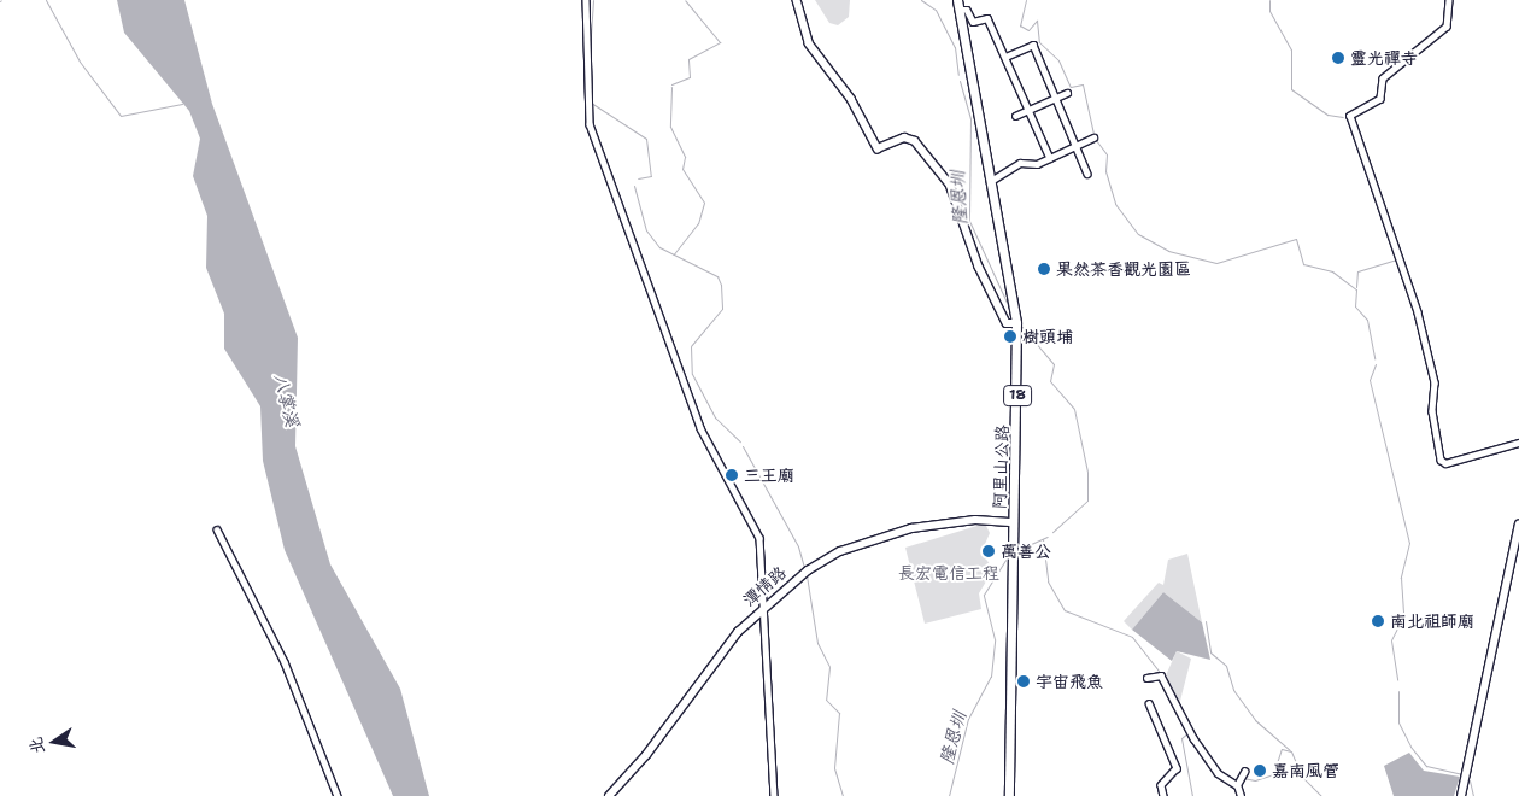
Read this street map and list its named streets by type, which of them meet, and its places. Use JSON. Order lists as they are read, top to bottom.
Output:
{
  "streets": {
    "main road": ["18", "阿里山公路"],
    "street": ["潭情路"]
  },
  "crossings": [
    ["阿里山公路", "潭情路"]
  ],
  "water": ["隆恩圳", "八掌溪"],
  "parks": ["長宏電信工程"],
  "places": [
    "靈光禪寺",
    "果然茶香觀光園區",
    "樹頭埔",
    "三王廟",
    "萬善公",
    "南北祖師廟",
    "宇宙飛魚",
    "嘉南風管"
  ],
  "north": "left"
}
